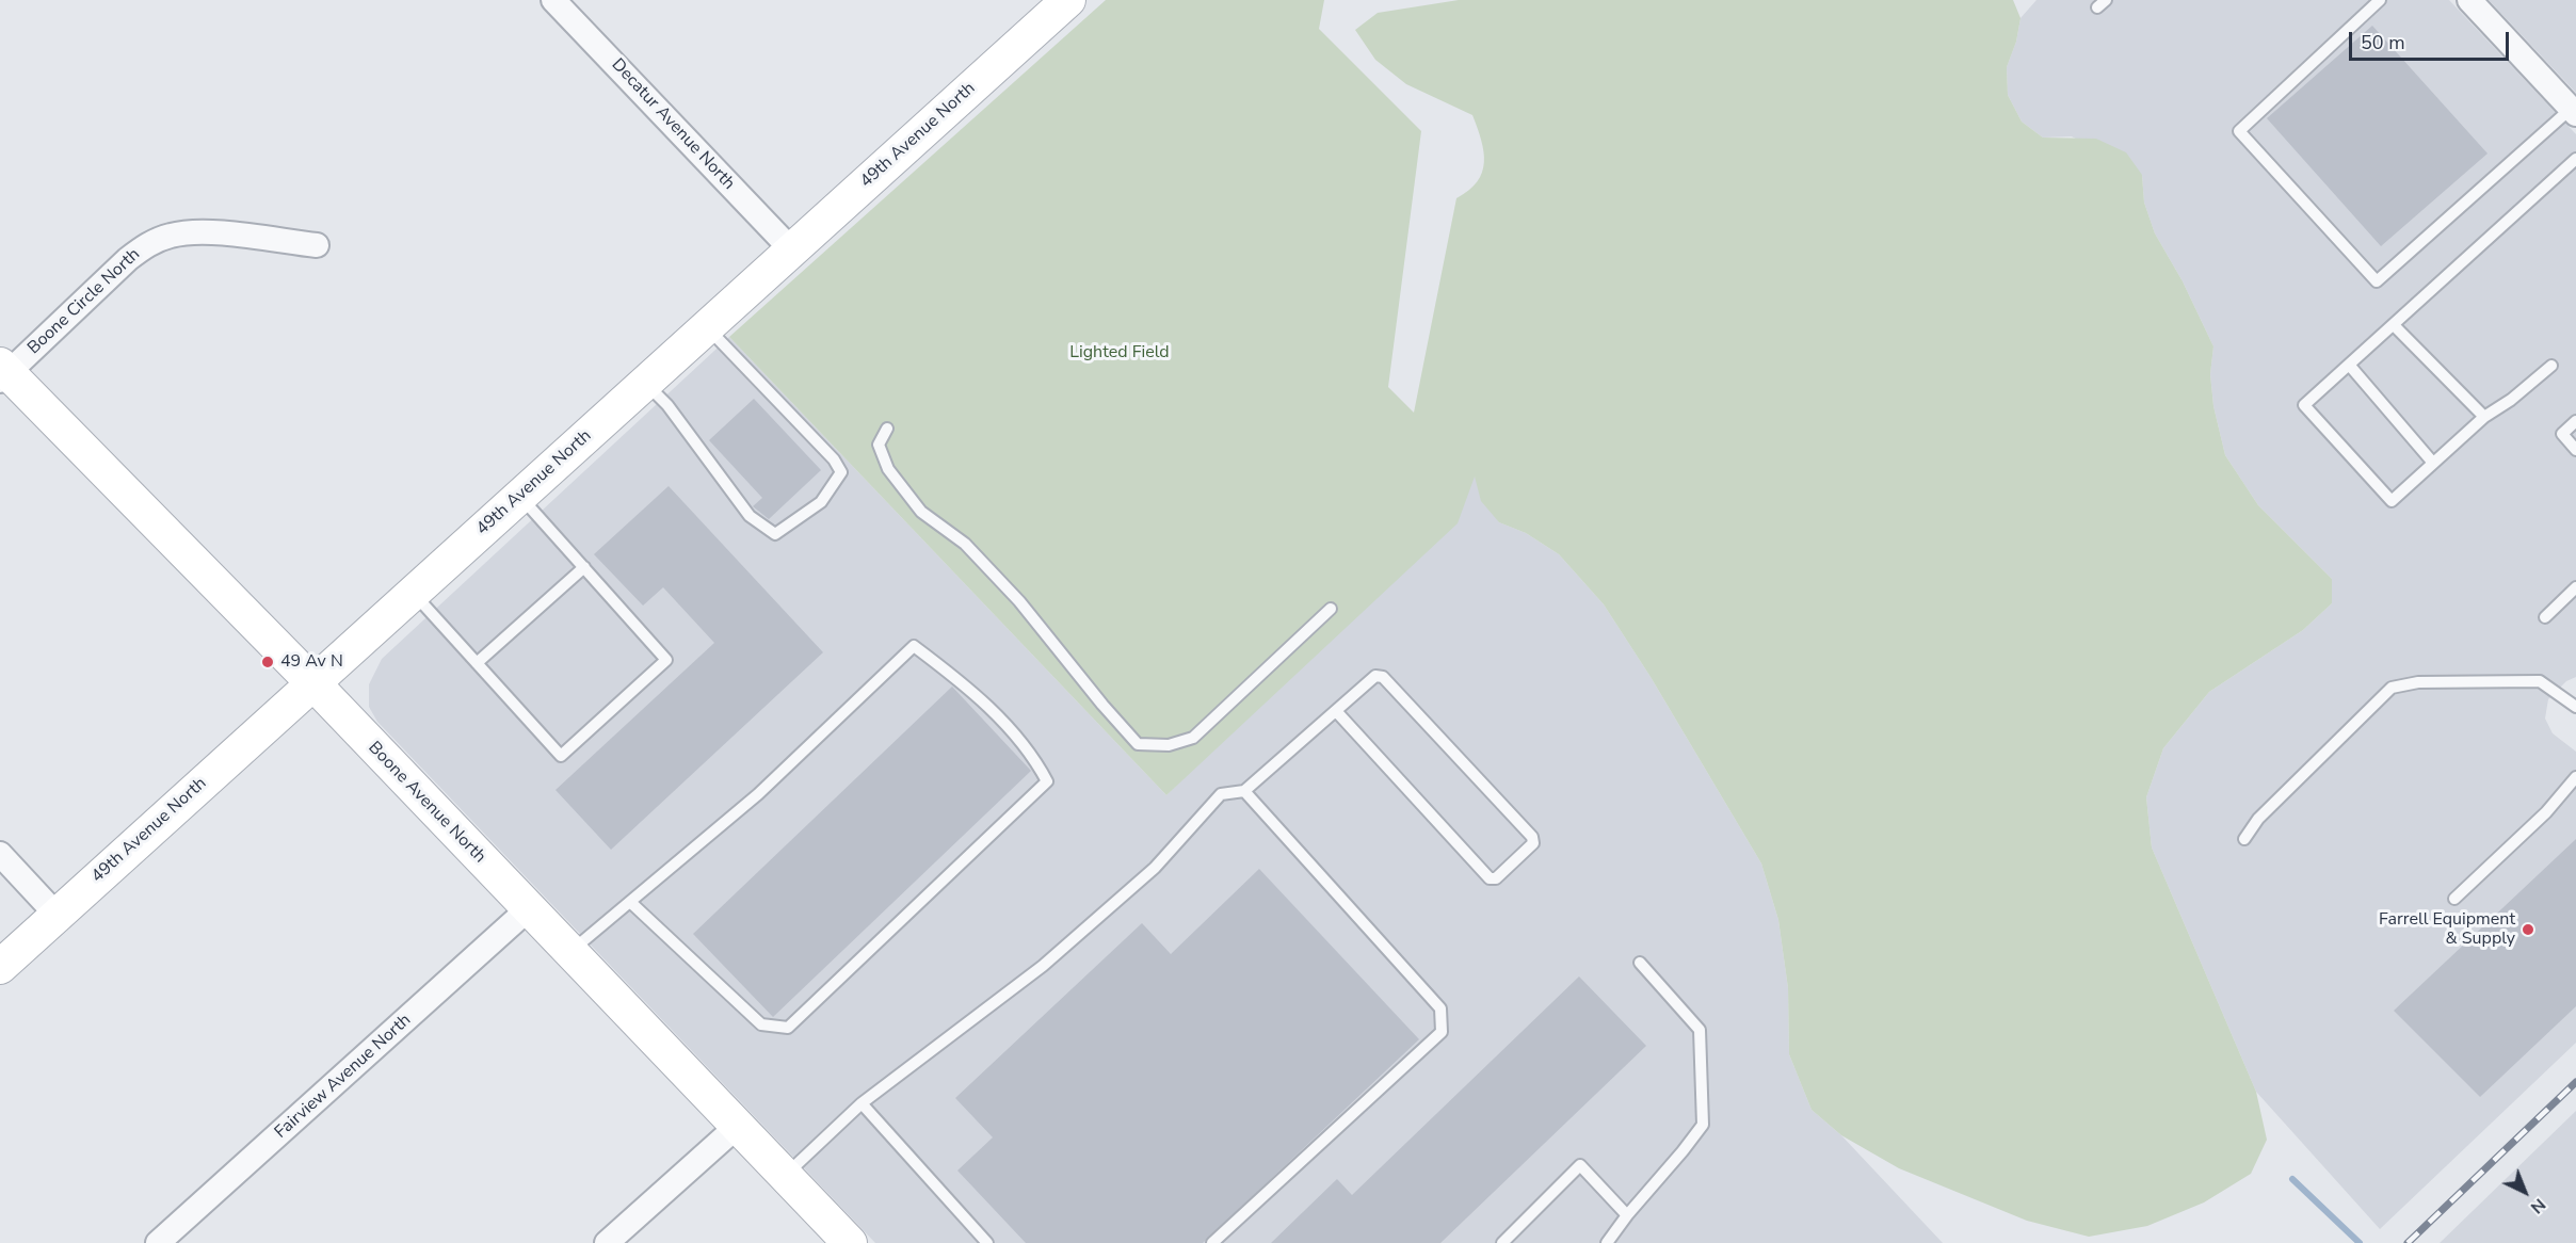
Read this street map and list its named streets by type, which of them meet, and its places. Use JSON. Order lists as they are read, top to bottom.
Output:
{
  "streets": {
    "street": [
      "Decatur Avenue North",
      "49th Avenue North",
      "Boone Circle North",
      "Boone Avenue North",
      "Fairview Avenue North"
    ]
  },
  "crossings": [
    ["Decatur Avenue North", "49th Avenue North"],
    ["49th Avenue North", "Boone Avenue North"],
    ["Boone Circle North", "Boone Avenue North"],
    ["Boone Avenue North", "Fairview Avenue North"]
  ],
  "parks": ["Lighted Field"],
  "places": ["49 Av N", "Farrell Equipment & Supply"],
  "scale_bar": "50 m",
  "north": "bottom right"
}
